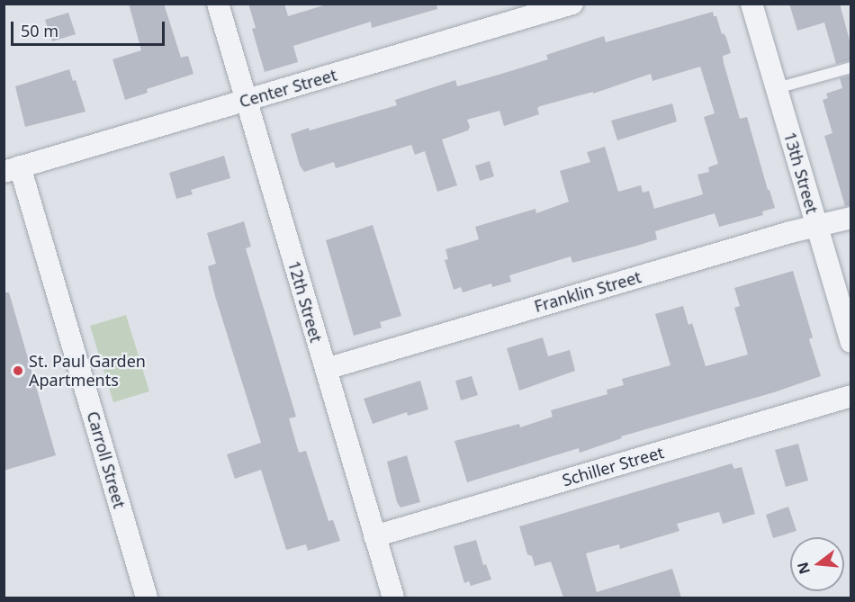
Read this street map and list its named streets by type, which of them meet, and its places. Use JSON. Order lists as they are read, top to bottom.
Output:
{
  "streets": {
    "street": [
      "Center Street",
      "13th Street",
      "Franklin Street",
      "12th Street",
      "Carroll Street",
      "Schiller Street"
    ]
  },
  "crossings": [
    ["Center Street", "12th Street"],
    ["Center Street", "Carroll Street"],
    ["13th Street", "Franklin Street"],
    ["Franklin Street", "12th Street"],
    ["12th Street", "Schiller Street"]
  ],
  "places": ["St. Paul Garden Apartments"],
  "scale_bar": "50 m",
  "north": "left"
}
